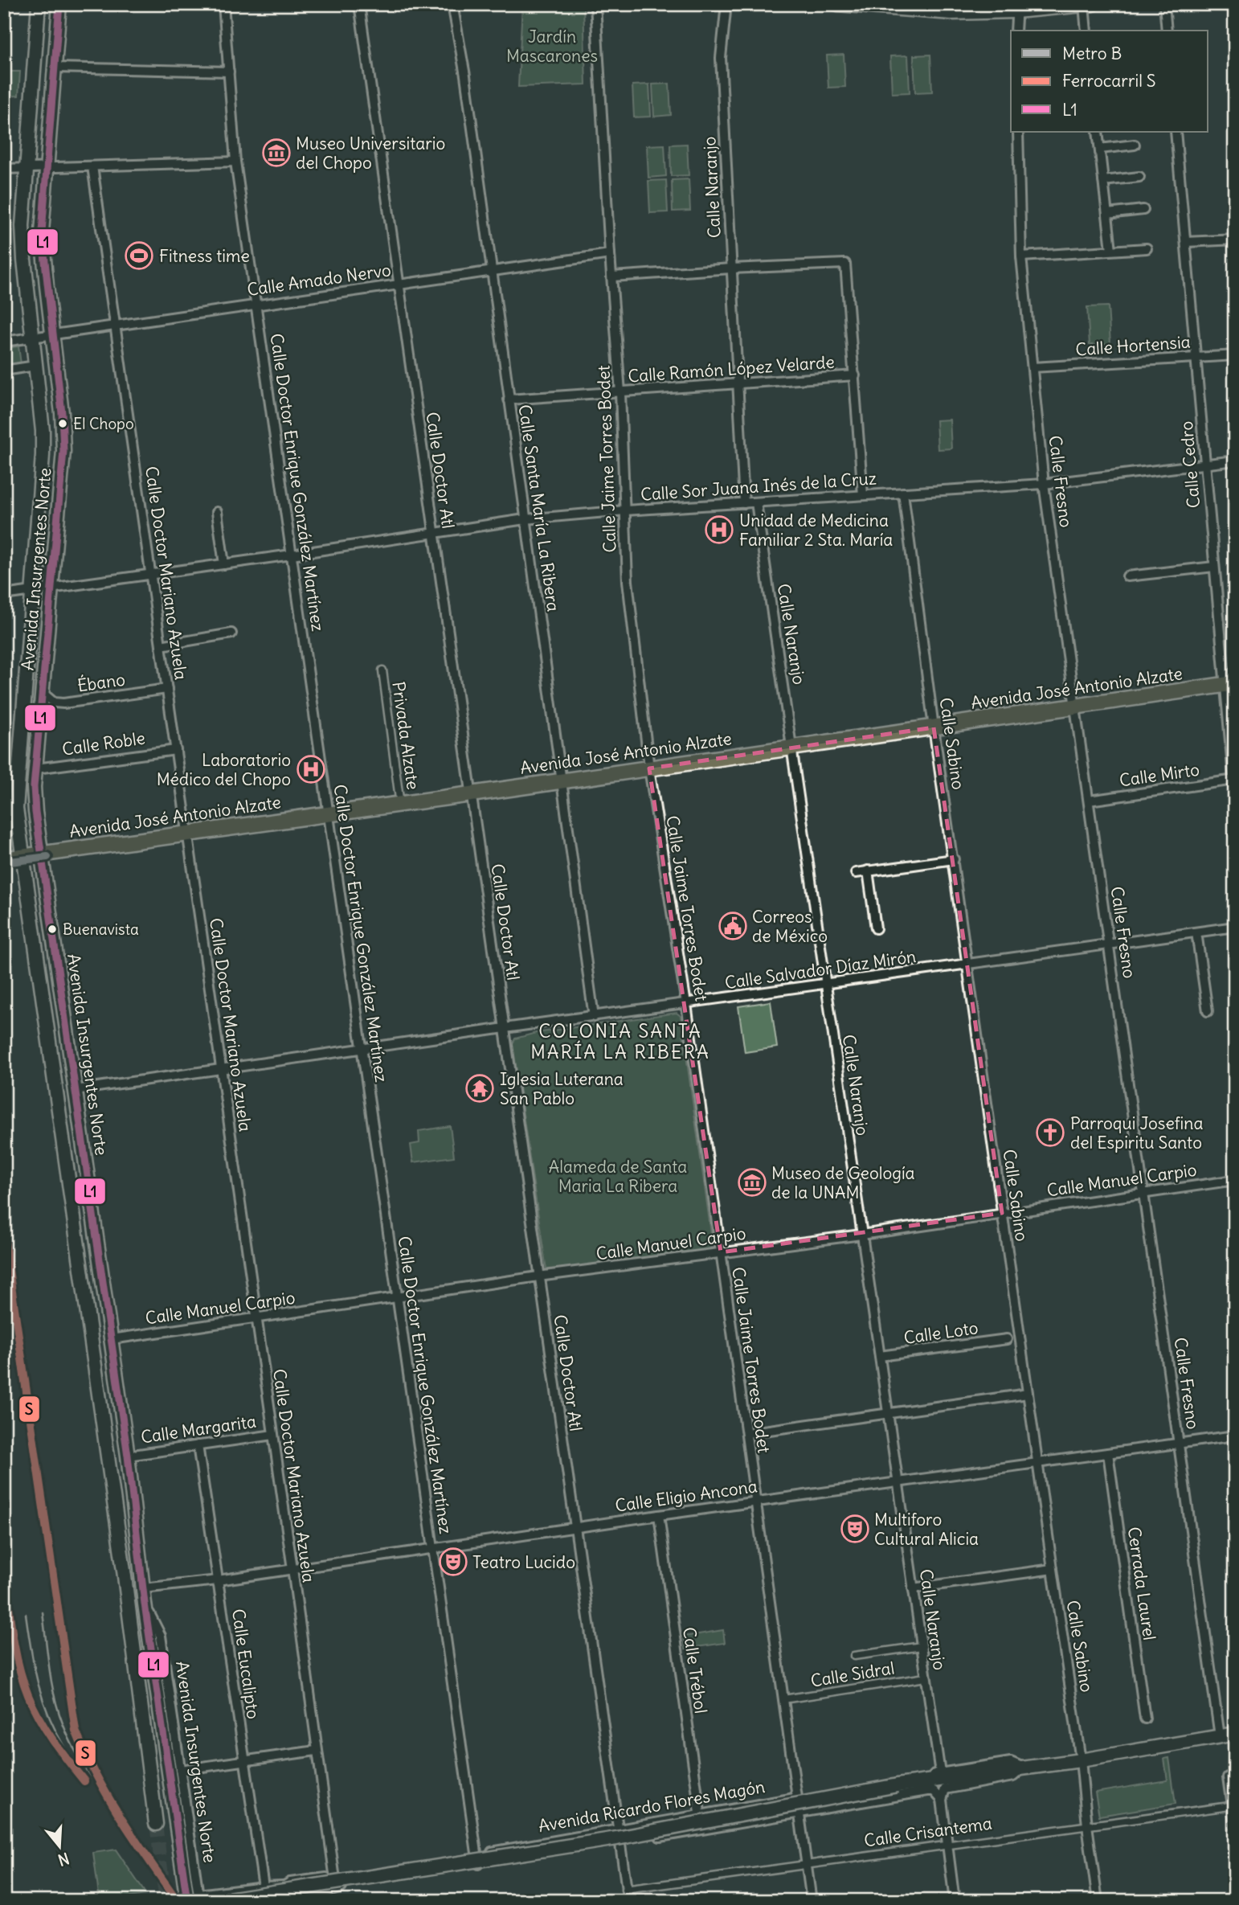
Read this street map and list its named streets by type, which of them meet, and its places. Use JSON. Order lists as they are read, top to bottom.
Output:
{
  "streets": {
    "main road": ["Avenida Insurgentes Norte", "Avenida José Antonio Alzate", "Avenida Ricardo Flores Magón"],
    "street": [
      "Calle Naranjo",
      "Calle Amado Nervo",
      "Calle Hortensia",
      "Calle Ramón López Velarde",
      "Calle Jaime Torres Bodet",
      "Calle Cedro",
      "Calle Doctor Atl",
      "Calle Fresno",
      "Calle Doctor Enrique González Martínez",
      "Calle Sor Juana Inés de la Cruz",
      "Calle Santa María La Ribera",
      "Calle Doctor Mariano Azuela",
      "Ébano",
      "Privada Alzate",
      "Calle Roble",
      "Calle Sabino",
      "Calle Mirto",
      "Calle Salvador Díaz Mirón",
      "Calle Manuel Carpio",
      "Calle Loto",
      "Calle Margarita",
      "Calle Eligio Ancona",
      "Cerrada Laurel",
      "Calle Eucalipto",
      "Calle Trébol",
      "Calle Sidral",
      "Calle Crisantema"
    ]
  },
  "crossings": [
    ["Calle Naranjo", "Calle Ramón López Velarde"],
    ["Calle Naranjo", "Calle Sor Juana Inés de la Cruz"],
    ["Calle Naranjo", "Avenida José Antonio Alzate"],
    ["Calle Naranjo", "Calle Salvador Díaz Mirón"],
    ["Calle Naranjo", "Calle Manuel Carpio"],
    ["Calle Naranjo", "Calle Loto"],
    ["Calle Naranjo", "Calle Eligio Ancona"],
    ["Calle Naranjo", "Calle Sidral"],
    ["Calle Naranjo", "Avenida Ricardo Flores Magón"],
    ["Calle Amado Nervo", "Calle Jaime Torres Bodet"],
    ["Calle Amado Nervo", "Calle Doctor Atl"],
    ["Calle Amado Nervo", "Calle Doctor Enrique González Martínez"],
    ["Calle Amado Nervo", "Calle Santa María La Ribera"],
    ["Calle Amado Nervo", "Avenida Insurgentes Norte"],
    ["Calle Amado Nervo", "Calle Doctor Mariano Azuela"],
    ["Calle Hortensia", "Calle Cedro"],
    ["Calle Hortensia", "Calle Fresno"],
    ["Calle Ramón López Velarde", "Calle Jaime Torres Bodet"],
    ["Calle Ramón López Velarde", "Calle Santa María La Ribera"],
    ["Calle Jaime Torres Bodet", "Calle Sor Juana Inés de la Cruz"],
    ["Calle Jaime Torres Bodet", "Avenida José Antonio Alzate"],
    ["Calle Jaime Torres Bodet", "Calle Salvador Díaz Mirón"],
    ["Calle Jaime Torres Bodet", "Calle Manuel Carpio"],
    ["Calle Jaime Torres Bodet", "Calle Eligio Ancona"],
    ["Calle Jaime Torres Bodet", "Calle Sidral"],
    ["Calle Jaime Torres Bodet", "Avenida Ricardo Flores Magón"],
    ["Calle Jaime Torres Bodet", "Calle Crisantema"],
    ["Calle Cedro", "Calle Sor Juana Inés de la Cruz"],
    ["Calle Cedro", "Avenida José Antonio Alzate"],
    ["Calle Cedro", "Calle Mirto"],
    ["Calle Doctor Atl", "Calle Sor Juana Inés de la Cruz"],
    ["Calle Doctor Atl", "Avenida José Antonio Alzate"],
    ["Calle Doctor Atl", "Calle Salvador Díaz Mirón"],
    ["Calle Doctor Atl", "Calle Manuel Carpio"],
    ["Calle Doctor Atl", "Calle Eligio Ancona"],
    ["Calle Doctor Atl", "Avenida Ricardo Flores Magón"],
    ["Calle Doctor Atl", "Calle Crisantema"],
    ["Calle Fresno", "Calle Sor Juana Inés de la Cruz"],
    ["Calle Fresno", "Avenida José Antonio Alzate"],
    ["Calle Fresno", "Calle Mirto"],
    ["Calle Fresno", "Calle Salvador Díaz Mirón"],
    ["Calle Fresno", "Calle Manuel Carpio"],
    ["Calle Fresno", "Calle Eligio Ancona"],
    ["Calle Fresno", "Avenida Ricardo Flores Magón"],
    ["Calle Doctor Enrique González Martínez", "Calle Sor Juana Inés de la Cruz"],
    ["Calle Doctor Enrique González Martínez", "Avenida José Antonio Alzate"],
    ["Calle Doctor Enrique González Martínez", "Calle Salvador Díaz Mirón"],
    ["Calle Doctor Enrique González Martínez", "Calle Manuel Carpio"],
    ["Calle Doctor Enrique González Martínez", "Calle Eligio Ancona"],
    ["Calle Doctor Enrique González Martínez", "Avenida Ricardo Flores Magón"],
    ["Calle Sor Juana Inés de la Cruz", "Calle Santa María La Ribera"],
    ["Calle Sor Juana Inés de la Cruz", "Avenida Insurgentes Norte"],
    ["Calle Sor Juana Inés de la Cruz", "Calle Doctor Mariano Azuela"],
    ["Calle Sor Juana Inés de la Cruz", "Calle Sabino"],
    ["Calle Santa María La Ribera", "Avenida José Antonio Alzate"],
    ["Calle Santa María La Ribera", "Calle Salvador Díaz Mirón"],
    ["Avenida Insurgentes Norte", "Ébano"],
    ["Avenida Insurgentes Norte", "Avenida José Antonio Alzate"],
    ["Avenida Insurgentes Norte", "Calle Roble"],
    ["Avenida Insurgentes Norte", "Calle Salvador Díaz Mirón"],
    ["Avenida Insurgentes Norte", "Calle Manuel Carpio"],
    ["Avenida Insurgentes Norte", "Calle Margarita"],
    ["Avenida Insurgentes Norte", "Calle Eligio Ancona"],
    ["Avenida Insurgentes Norte", "Avenida Ricardo Flores Magón"],
    ["Calle Doctor Mariano Azuela", "Ébano"],
    ["Calle Doctor Mariano Azuela", "Avenida José Antonio Alzate"],
    ["Calle Doctor Mariano Azuela", "Calle Roble"],
    ["Calle Doctor Mariano Azuela", "Calle Salvador Díaz Mirón"],
    ["Calle Doctor Mariano Azuela", "Calle Manuel Carpio"],
    ["Calle Doctor Mariano Azuela", "Calle Margarita"],
    ["Calle Doctor Mariano Azuela", "Calle Eligio Ancona"],
    ["Calle Doctor Mariano Azuela", "Avenida Ricardo Flores Magón"],
    ["Avenida José Antonio Alzate", "Privada Alzate"],
    ["Avenida José Antonio Alzate", "Calle Sabino"],
    ["Calle Sabino", "Calle Salvador Díaz Mirón"],
    ["Calle Sabino", "Calle Manuel Carpio"],
    ["Calle Sabino", "Calle Eligio Ancona"],
    ["Calle Sabino", "Avenida Ricardo Flores Magón"],
    ["Calle Sabino", "Calle Crisantema"],
    ["Calle Margarita", "Calle Eucalipto"],
    ["Calle Eligio Ancona", "Cerrada Laurel"],
    ["Calle Eligio Ancona", "Calle Eucalipto"],
    ["Calle Eligio Ancona", "Calle Trébol"],
    ["Calle Eucalipto", "Avenida Ricardo Flores Magón"],
    ["Calle Trébol", "Avenida Ricardo Flores Magón"]
  ],
  "districts": ["COLONIA SANTA MARÍA LA RIBERA"],
  "parks": ["Jardín Mascarones", "Alameda de Santa Maria La Ribera"],
  "places": {
    "museum": ["Museo Universitario del Chopo", "Museo de Geología de la UNAM"],
    "sports": ["Fitness time"],
    "other": ["El Chopo", "Buenavista"],
    "hospital": ["Unidad de Medicina Familiar 2 Sta. María", "Laboratorio Médico del Chopo"],
    "public building": ["Correos de México"],
    "temple": ["Iglesia Luterana San Pablo"],
    "church": ["Parroqui Josefina del Espiritu Santo"],
    "theatre": ["Multiforo Cultural Alicia", "Teatro Lucido"]
  },
  "lines": ["transit line L1", "metro line B", "rail line S"],
  "legend": ["Metro B", "Ferrocarril S", "L1"],
  "north": "bottom"
}
